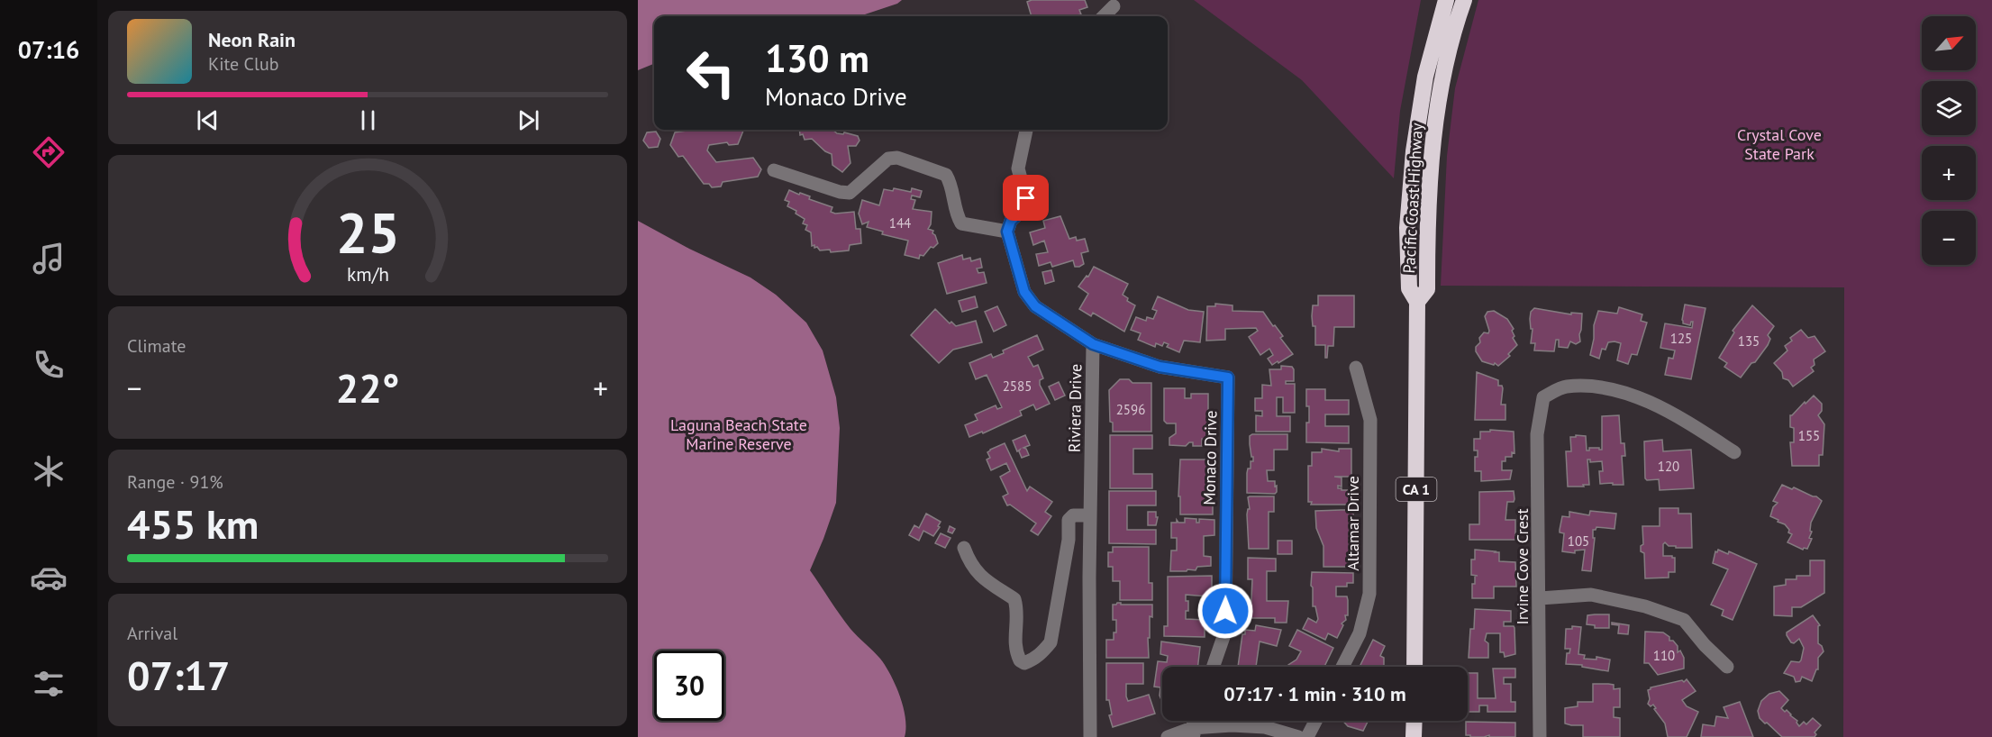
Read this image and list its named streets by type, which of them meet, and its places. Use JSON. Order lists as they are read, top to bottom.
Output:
{
  "streets": {
    "highway": ["Pacific Coast Highway", "CA 1"],
    "street": [
      "Riviera Drive",
      "Monaco Drive",
      "Altamar Drive",
      "Irvine Cove Crest"
    ]
  },
  "crossings": [
    ["Riviera Drive", "Monaco Drive"]
  ],
  "parks": ["Crystal Cove State Park", "Laguna Beach State Marine Reserve"],
  "house_numbers": [
    "144",
    "125",
    "135",
    "2585",
    "2596",
    "155",
    "120",
    "105",
    "110"
  ],
  "north": "top right",
  "page": {
    "tabs": "07:16",
    "map_buttons": ["+", "−"],
    "turn": ["130 m", "Monaco Drive"],
    "song": ["Neon Rain", "Kite Club"],
    "tile": [
      "Climate",
      ["Range · 91%", "455 km"],
      ["Arrival", "07:17"]
    ],
    "heat": ["−", "22°", "+"],
    "limit": "30",
    "trip": "07:17 · 1 min · 310 m",
    "gauge": ["25", "km/h"]
  }
}
